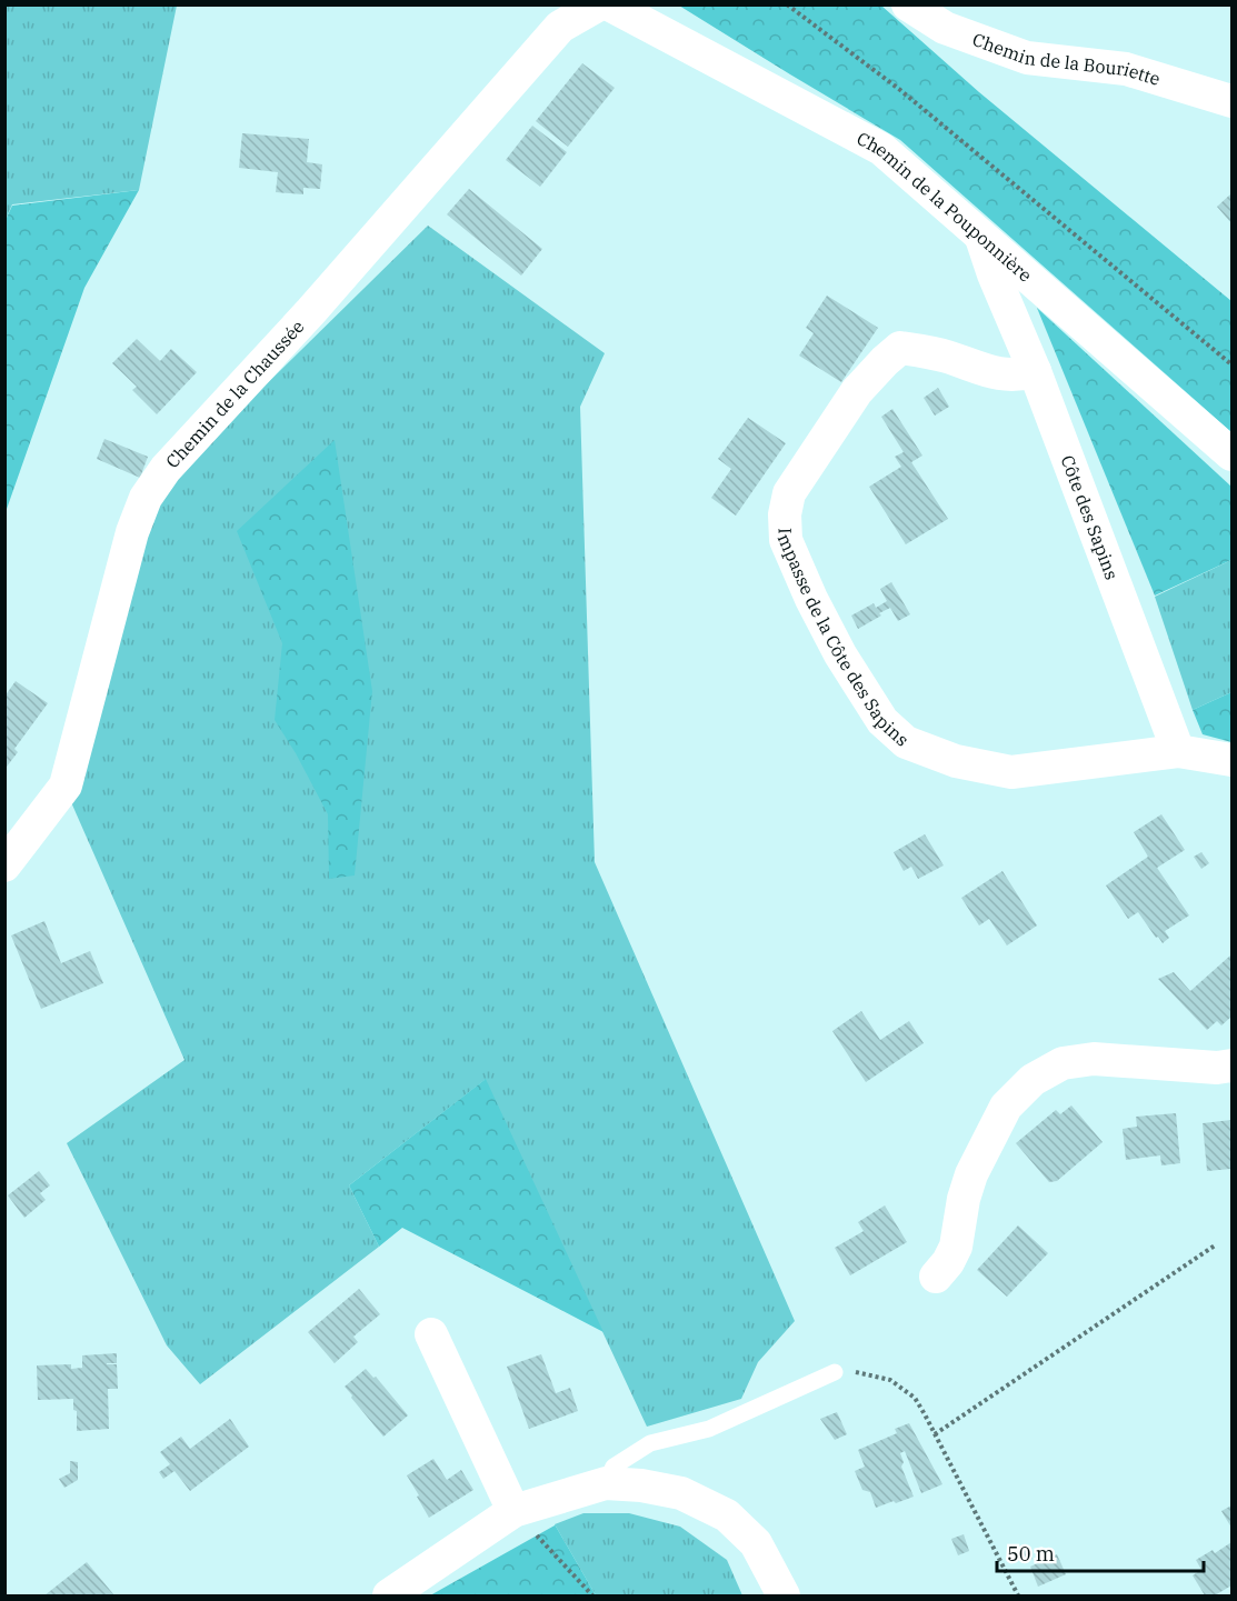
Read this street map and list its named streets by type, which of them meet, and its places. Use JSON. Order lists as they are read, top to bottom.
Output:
{
  "streets": {
    "street": [
      "Chemin de la Bouriette",
      "Chemin de la Pouponnière",
      "Chemin de la Chaussée",
      "Côte des Sapins",
      "Impasse de la Côte des Sapins"
    ]
  },
  "crossings": [
    ["Chemin de la Pouponnière", "Chemin de la Chaussée"],
    ["Chemin de la Pouponnière", "Côte des Sapins"],
    ["Côte des Sapins", "Impasse de la Côte des Sapins"]
  ],
  "scale_bar": "50 m"
}
